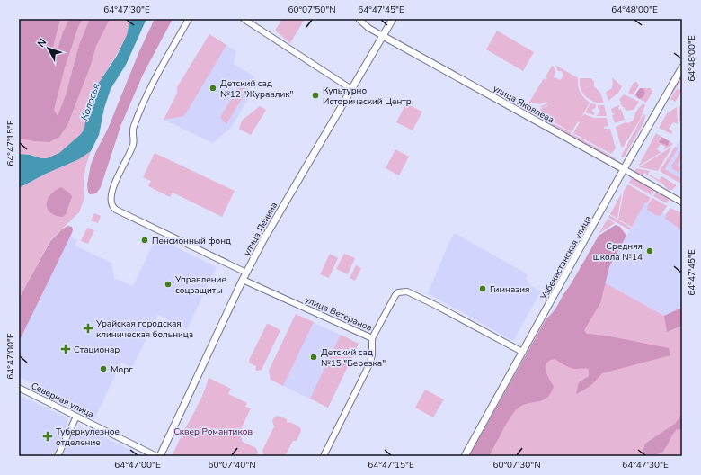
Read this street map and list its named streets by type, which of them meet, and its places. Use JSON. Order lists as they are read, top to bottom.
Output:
{
  "streets": {
    "main road": ["улица Яковлева", "улица Ленина", "Узбекистанская улица"],
    "street": ["улица Ветеранов", "Северная улица"]
  },
  "crossings": [
    ["улица Яковлева", "улица Ленина"],
    ["улица Яковлева", "Узбекистанская улица"],
    ["улица Ленина", "улица Ветеранов"],
    ["Узбекистанская улица", "улица Ветеранов"]
  ],
  "water": ["Колосья"],
  "parks": ["Сквер Романтиков"],
  "places": {
    "other": [
      "Детский сад №12 \"Журавлик\"",
      "Культурно Исторический Центр",
      "Пенсионный фонд",
      "Средняя школа №14",
      "Управление соцзащиты",
      "Гимназия",
      "Детский сад №15 \"Березка\"",
      "Морг"
    ],
    "health": ["Урайская городская клиническая больница", "Стационар", "Туберкулезное отделение"]
  },
  "north": "top left",
  "coordinates": [
    "64°47'30\"E",
    "60°07'50\"N",
    "64°47'45\"E",
    "64°48'00\"E",
    "64°47'15\"E",
    "64°47'00\"E",
    "60°07'40\"N",
    "60°07'30\"N"
  ]
}
